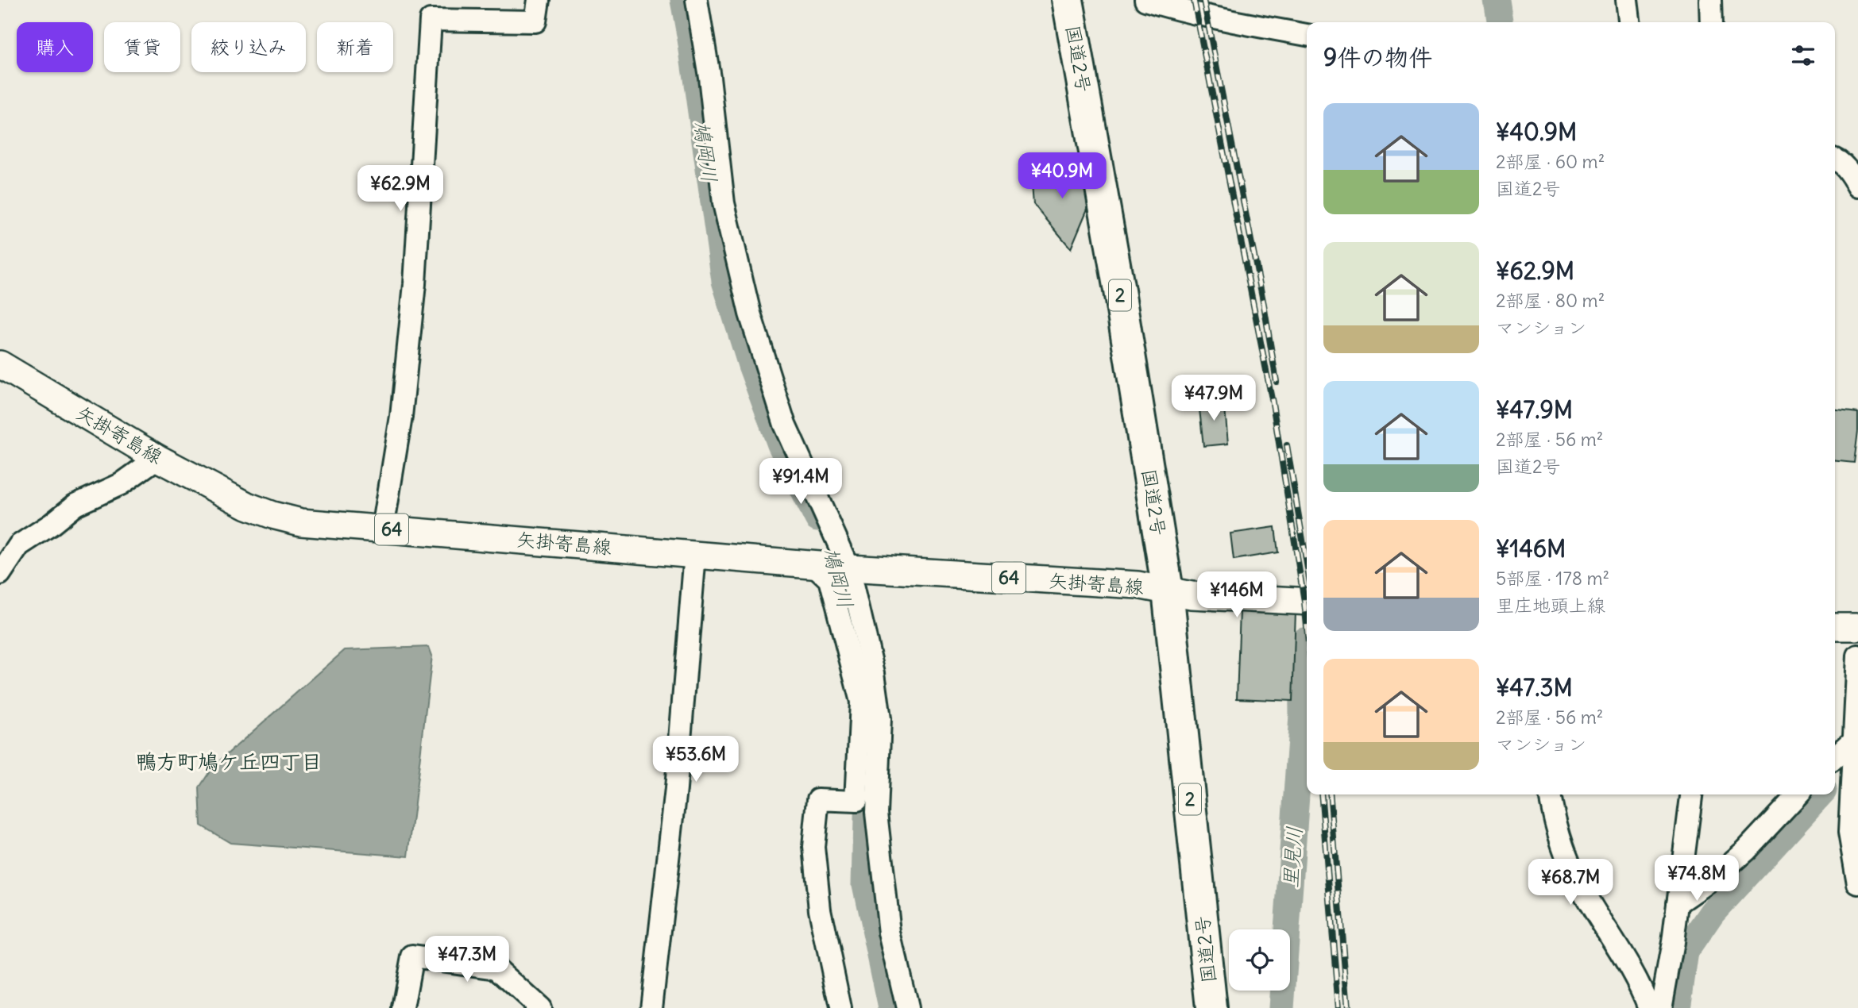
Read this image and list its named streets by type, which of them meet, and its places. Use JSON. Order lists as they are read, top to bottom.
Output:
{
  "streets": {
    "highway": ["国道2号", "2"],
    "main road": ["矢掛寄島線", "64"]
  },
  "crossings": [
    ["国道2号", "矢掛寄島線"]
  ],
  "districts": ["鴨方町鳩ケ丘四丁目"],
  "water": ["鳩岡川", "里見川"],
  "page": {
    "chip": [
      "購入",
      "賃貸",
      "絞り込み",
      "新着"
    ],
    "heading": "9件の物件",
    "list": [
      {
        "name": "¥40.9M",
        "note": "2部屋 · 60 m² · 国道2号"
      },
      {
        "name": "¥62.9M",
        "note": "2部屋 · 80 m² · マンション"
      },
      {
        "name": "¥47.9M",
        "note": "2部屋 · 56 m² · 国道2号"
      },
      {
        "name": "¥146M",
        "note": "5部屋 · 178 m² · 里庄地頭上線"
      },
      {
        "name": "¥47.3M",
        "note": "2部屋 · 56 m² · マンション"
      }
    ],
    "price": [
      "¥40.9M",
      "¥62.9M",
      "¥47.9M",
      "¥91.4M",
      "¥146M",
      "¥53.6M",
      "¥74.8M",
      "¥68.7M",
      "¥47.3M"
    ]
  }
}
